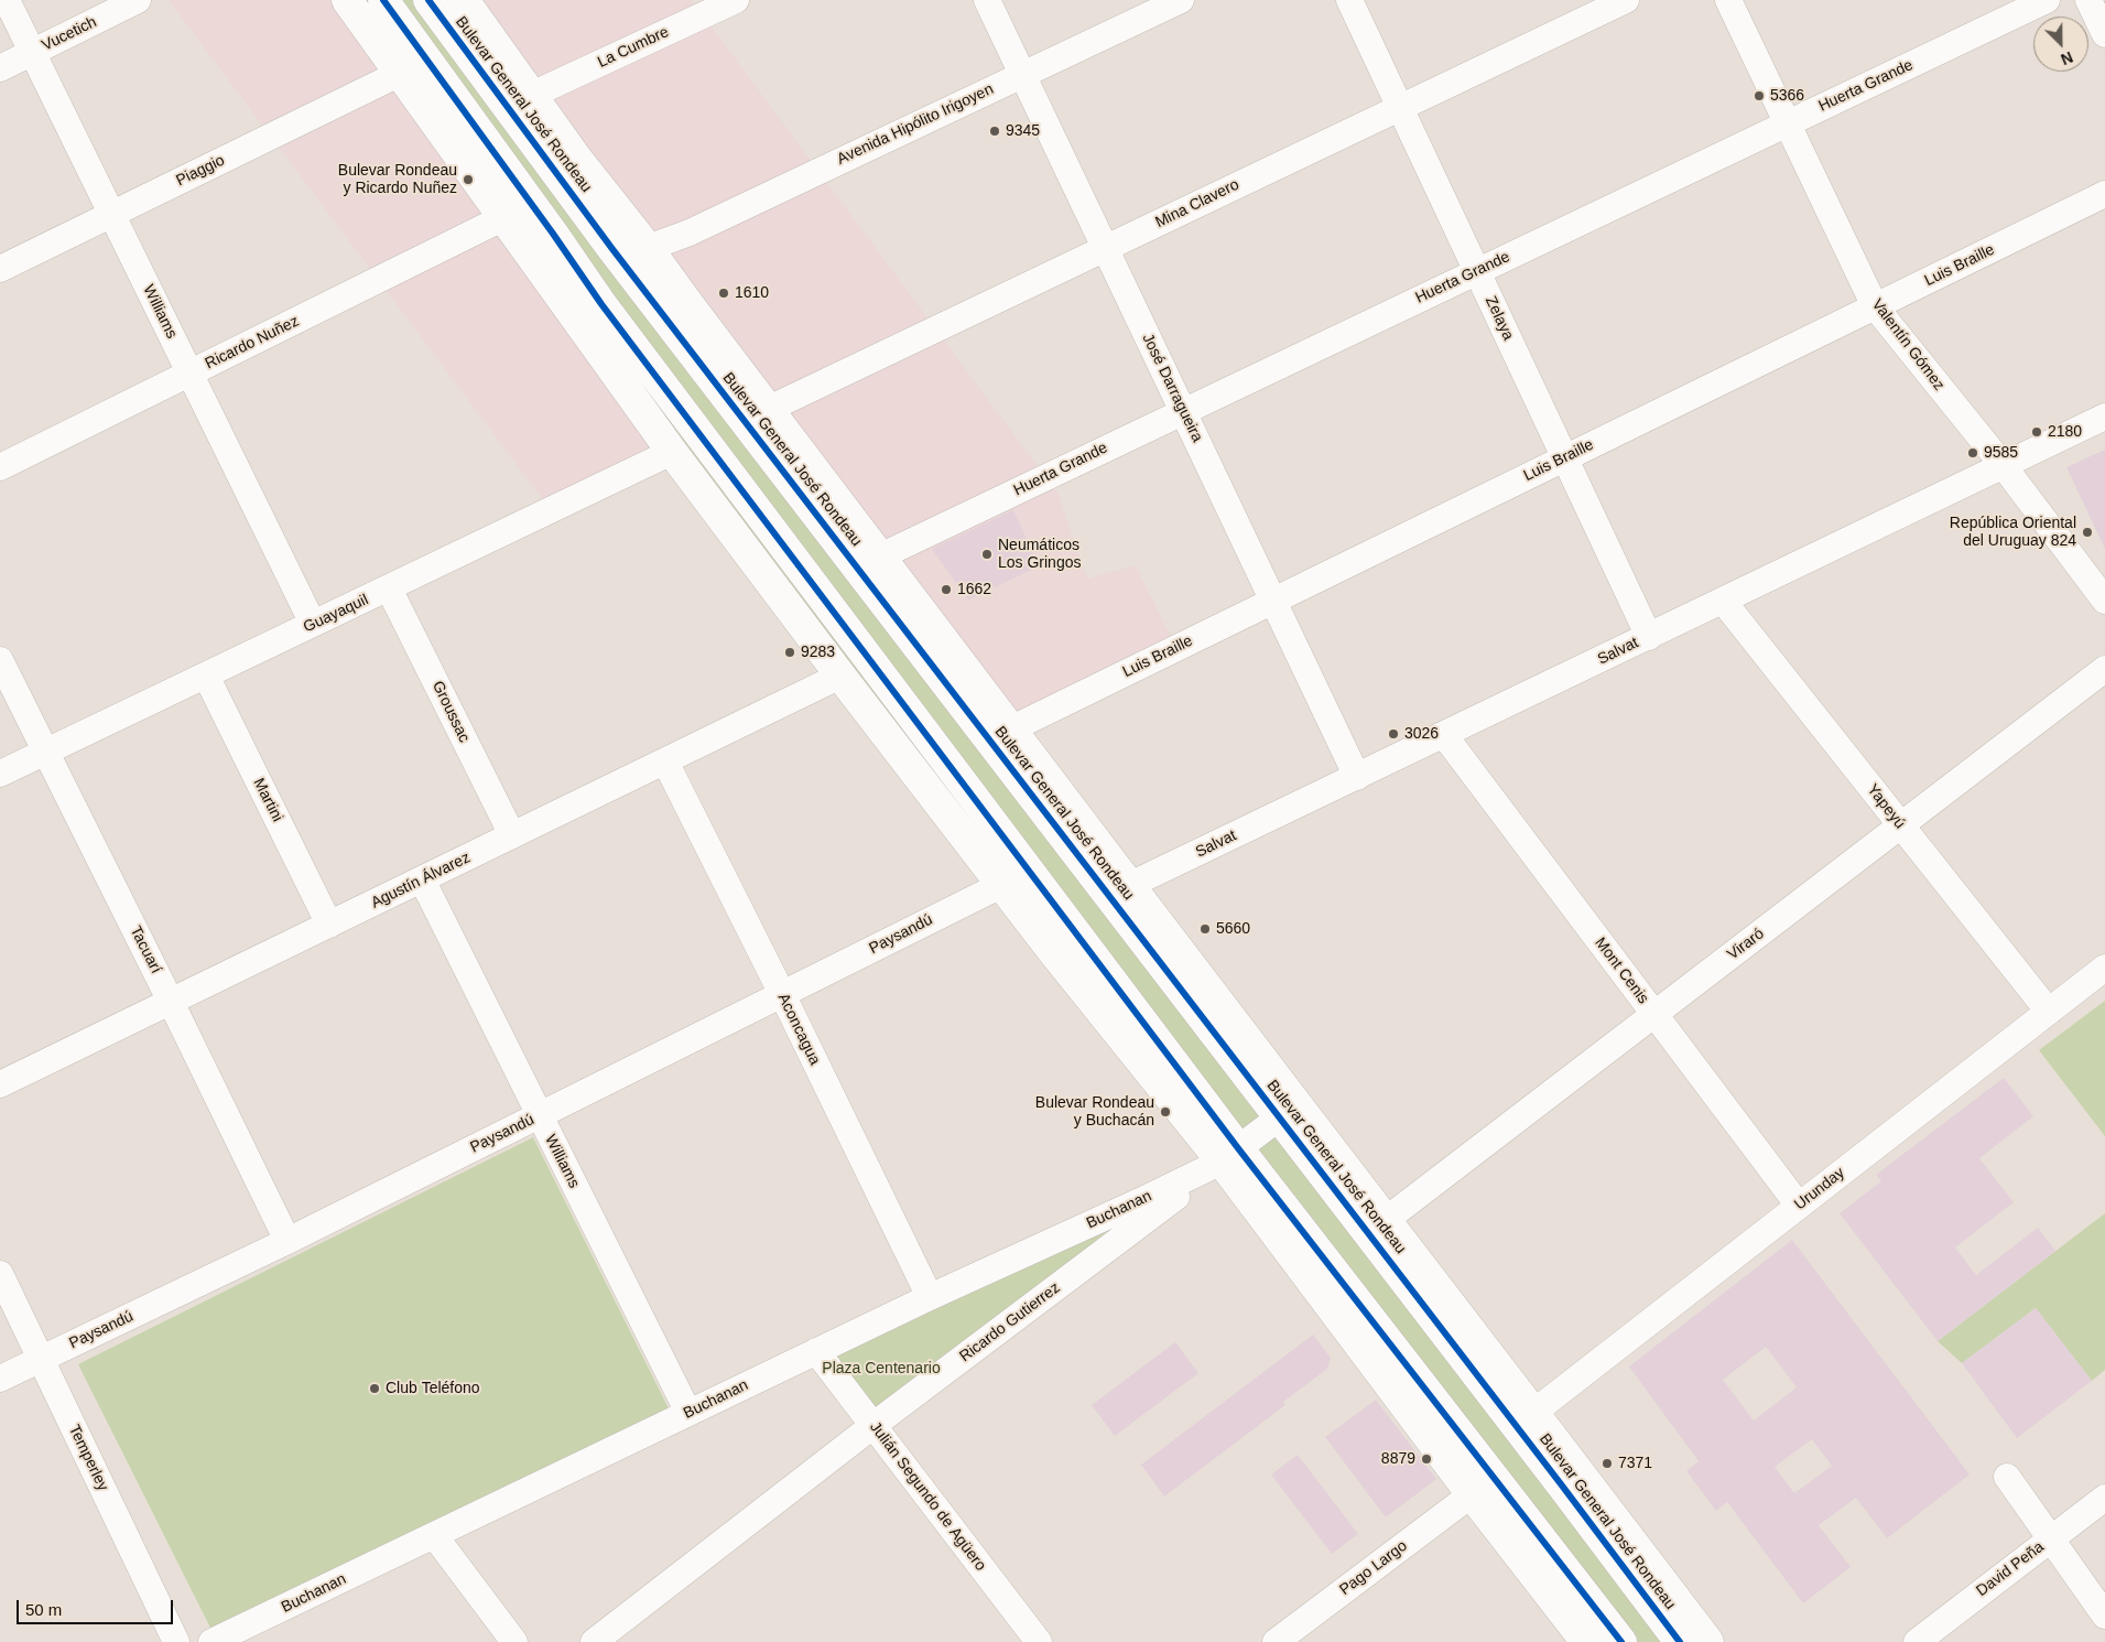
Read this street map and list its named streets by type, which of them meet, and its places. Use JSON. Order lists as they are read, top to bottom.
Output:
{
  "streets": {
    "main road": ["Bulevar General José Rondeau"],
    "street": [
      "Vucetich",
      "La Cumbre",
      "Huerta Grande",
      "Avenida Hipólito Irigoyen",
      "Piaggio",
      "Mina Clavero",
      "Luis Braille",
      "Williams",
      "Zelaya",
      "Ricardo Nuñez",
      "Valentín Gómez",
      "José Darragueira",
      "Guayaquil",
      "Salvat",
      "Groussac",
      "Martini",
      "Yapeyú",
      "Agustín Álvarez",
      "Paysandú",
      "Viraró",
      "Tacuarí",
      "Mont Cenis",
      "Aconcagua",
      "Urunday",
      "Buchanan",
      "Ricardo Gutierrez",
      "Temperley",
      "Julián Segundo de Agüero",
      "Pago Largo",
      "David Peña"
    ]
  },
  "crossings": [
    ["Vucetich", "Williams"],
    ["La Cumbre", "Bulevar General José Rondeau"],
    ["Huerta Grande", "Bulevar General José Rondeau"],
    ["Huerta Grande", "Zelaya"],
    ["Huerta Grande", "Valentín Gómez"],
    ["Huerta Grande", "José Darragueira"],
    ["Bulevar General José Rondeau", "Avenida Hipólito Irigoyen"],
    ["Bulevar General José Rondeau", "Mina Clavero"],
    ["Bulevar General José Rondeau", "Luis Braille"],
    ["Bulevar General José Rondeau", "Salvat"],
    ["Bulevar General José Rondeau", "Viraró"],
    ["Bulevar General José Rondeau", "Urunday"],
    ["Bulevar General José Rondeau", "Ricardo Gutierrez"],
    ["Avenida Hipólito Irigoyen", "José Darragueira"],
    ["Piaggio", "Williams"],
    ["Mina Clavero", "Zelaya"],
    ["Mina Clavero", "José Darragueira"],
    ["Luis Braille", "Zelaya"],
    ["Luis Braille", "Valentín Gómez"],
    ["Luis Braille", "José Darragueira"],
    ["Williams", "Ricardo Nuñez"],
    ["Williams", "Guayaquil"],
    ["Williams", "Agustín Álvarez"],
    ["Williams", "Paysandú"],
    ["Williams", "Buchanan"],
    ["Zelaya", "Salvat"],
    ["Valentín Gómez", "Salvat"],
    ["José Darragueira", "Salvat"],
    ["Guayaquil", "Groussac"],
    ["Guayaquil", "Martini"],
    ["Guayaquil", "Tacuarí"],
    ["Salvat", "Yapeyú"],
    ["Salvat", "Mont Cenis"],
    ["Groussac", "Agustín Álvarez"],
    ["Martini", "Agustín Álvarez"],
    ["Yapeyú", "Viraró"],
    ["Yapeyú", "Urunday"],
    ["Agustín Álvarez", "Tacuarí"],
    ["Agustín Álvarez", "Aconcagua"],
    ["Paysandú", "Tacuarí"],
    ["Paysandú", "Aconcagua"],
    ["Paysandú", "Temperley"],
    ["Viraró", "Mont Cenis"],
    ["Mont Cenis", "Urunday"],
    ["Aconcagua", "Buchanan"],
    ["Buchanan", "Ricardo Gutierrez"],
    ["Buchanan", "Julián Segundo de Agüero"],
    ["Ricardo Gutierrez", "Julián Segundo de Agüero"]
  ],
  "parks": ["Plaza Centenario"],
  "places": [
    "5366",
    "9345",
    "Bulevar Rondeau y Ricardo Nuñez",
    "1610",
    "2180",
    "9585",
    "República Oriental del Uruguay 824",
    "Neumáticos Los Gringos",
    "1662",
    "9283",
    "3026",
    "5660",
    "Bulevar Rondeau y Buchacán",
    "Club Teléfono",
    "8879",
    "7371"
  ],
  "scale_bar": "50 m",
  "north": "bottom right"
}
